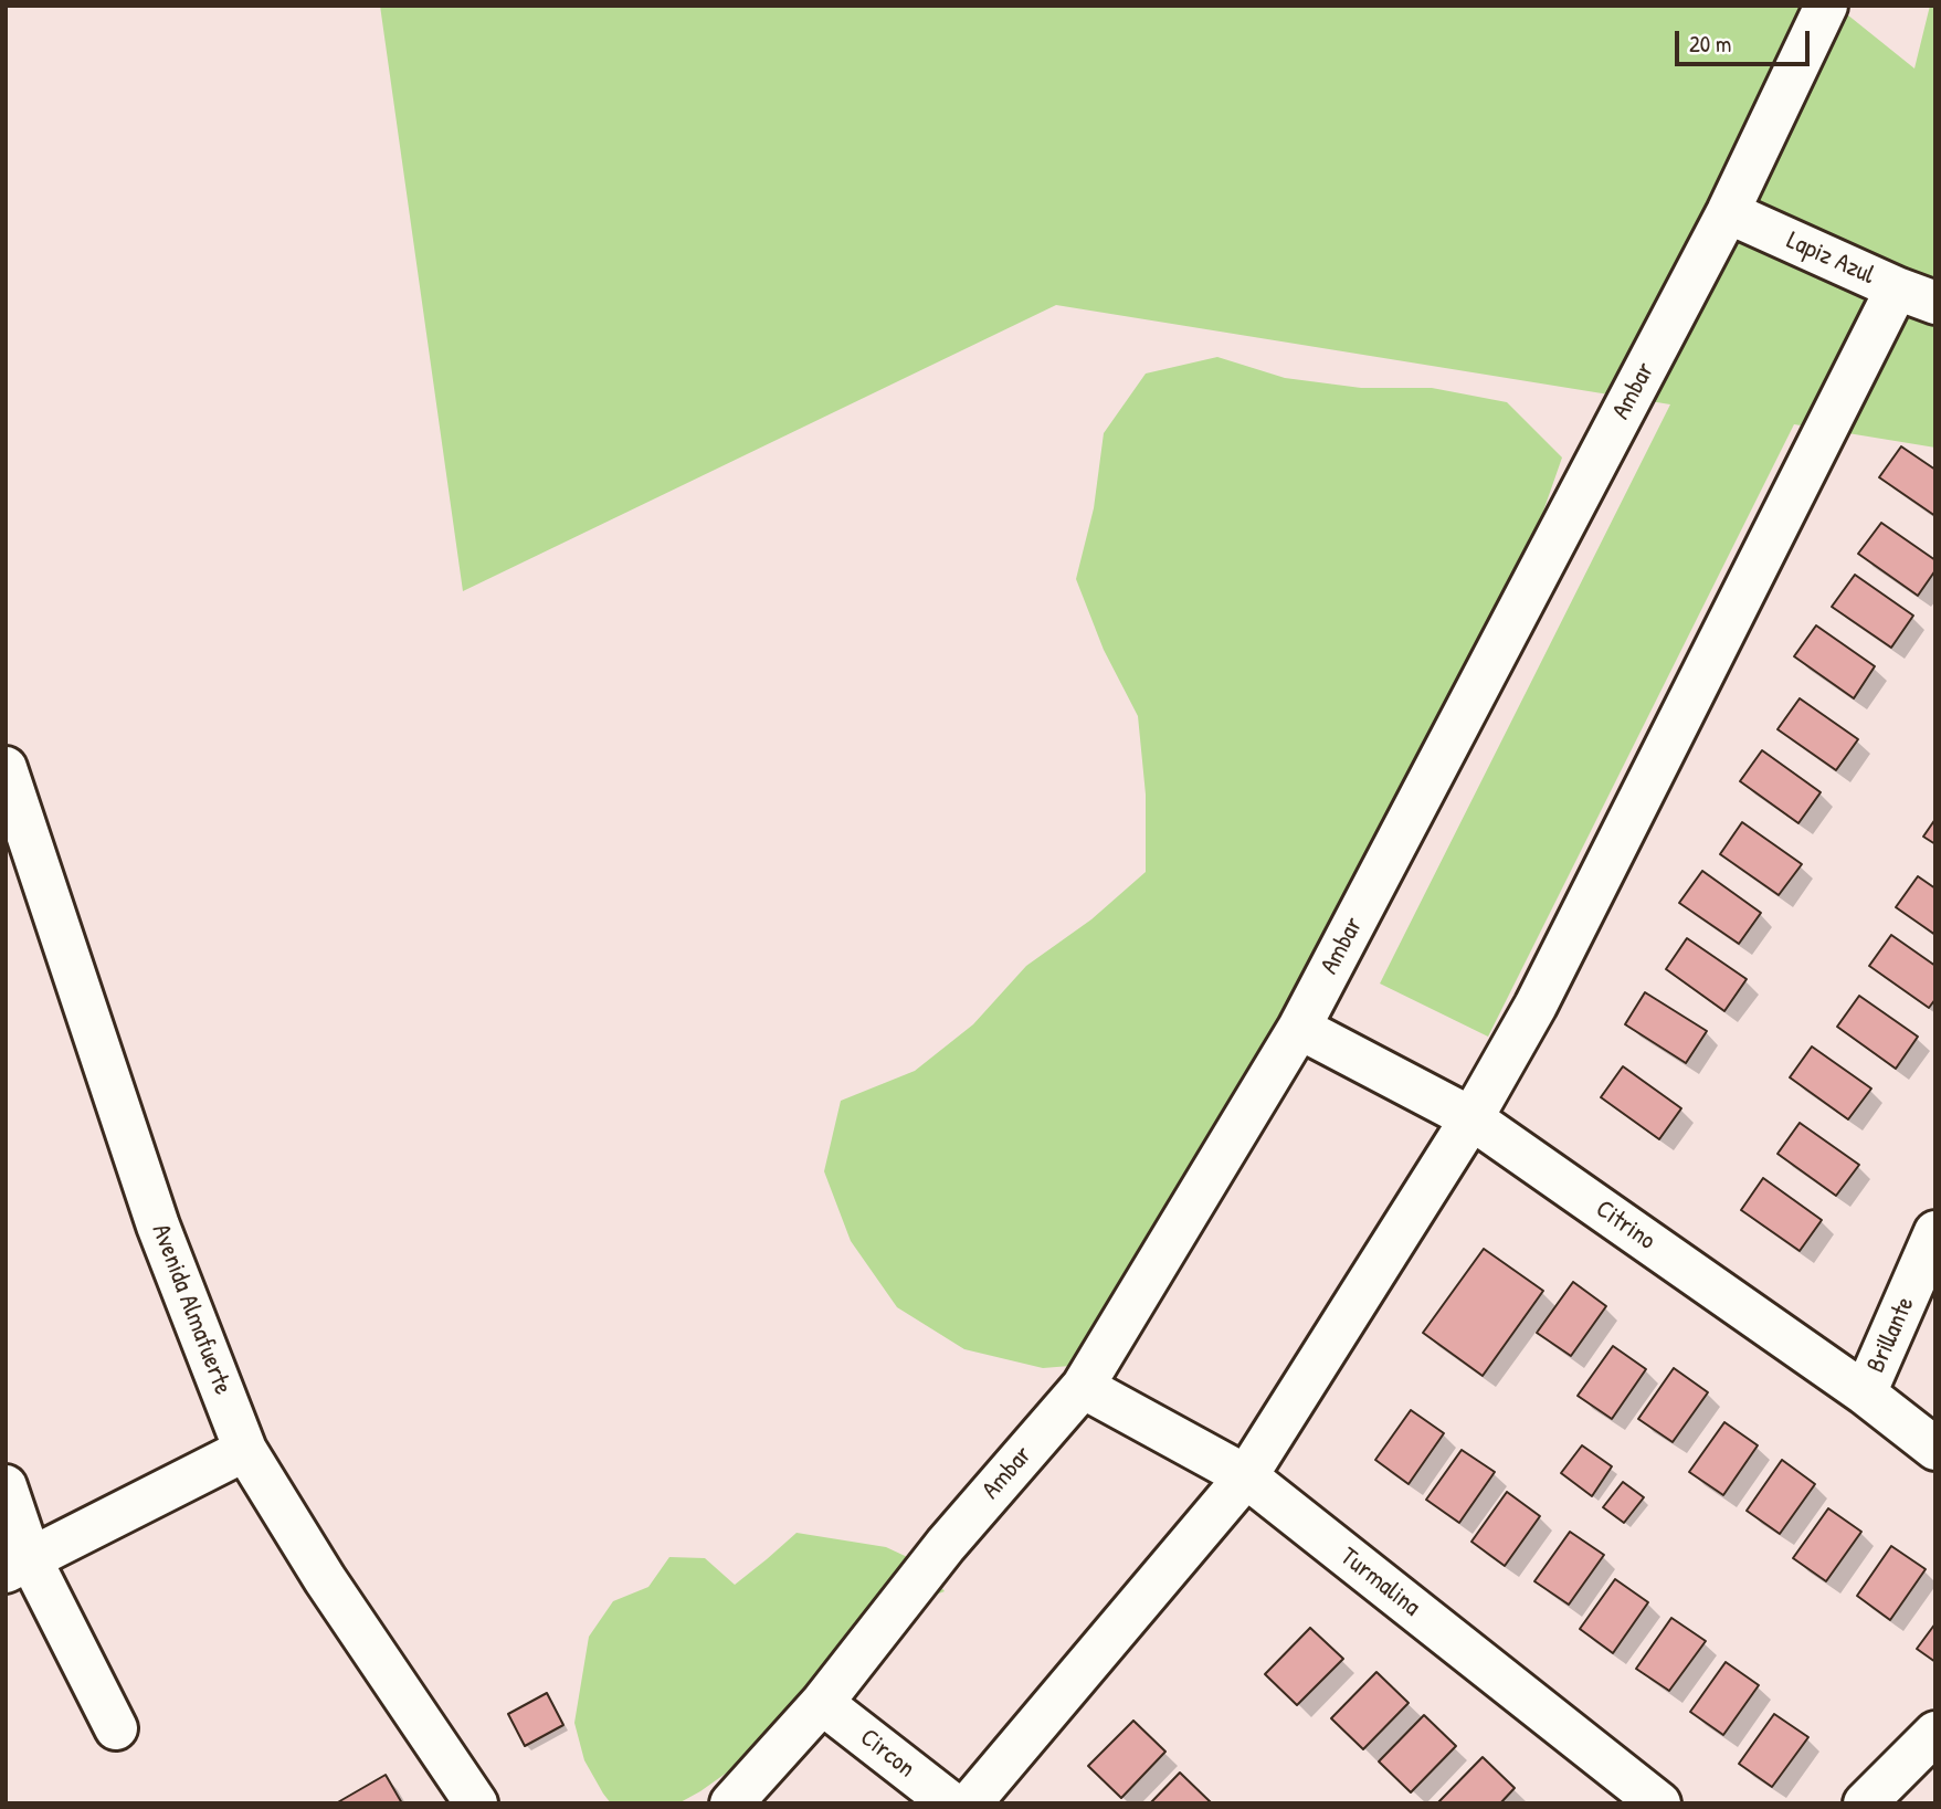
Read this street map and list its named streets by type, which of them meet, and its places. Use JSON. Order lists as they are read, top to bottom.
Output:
{
  "streets": {
    "street": [
      "Lapiz Azul",
      "Ambar",
      "Citrino",
      "Avenida Almafuerte",
      "Brillante",
      "Turmalina",
      "Circon"
    ]
  },
  "crossings": [
    ["Lapiz Azul", "Ambar"],
    ["Ambar", "Citrino"],
    ["Ambar", "Turmalina"],
    ["Ambar", "Circon"],
    ["Citrino", "Brillante"]
  ],
  "scale_bar": "20 m"
}
